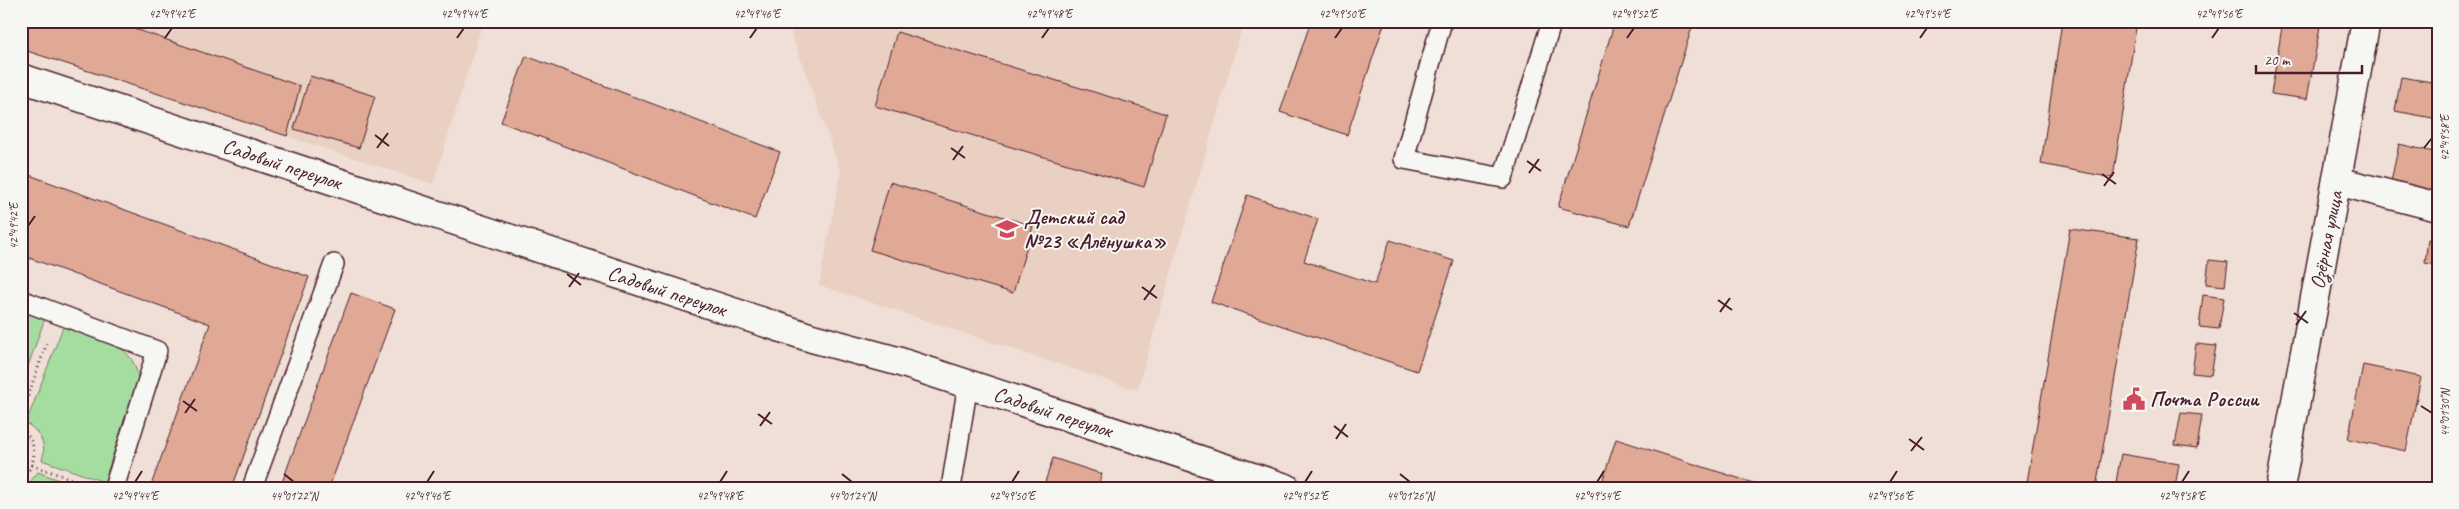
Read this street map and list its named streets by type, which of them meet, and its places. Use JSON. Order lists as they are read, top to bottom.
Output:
{
  "streets": {
    "street": ["Садовый переулок", "Озёрная улица"]
  },
  "places": {
    "school or university": ["Детский сад №23 «Алёнушка»"],
    "public building": ["Почта России"]
  },
  "scale_bar": "20 m",
  "coordinates": [
    "42°49'42\"E",
    "42°49'44\"E",
    "42°49'46\"E",
    "42°49'48\"E",
    "42°49'50\"E",
    "42°49'52\"E",
    "42°49'54\"E",
    "42°49'56\"E",
    "42°49'58\"E",
    "44°01'30\"N",
    "44°01'22\"N",
    "44°01'24\"N",
    "44°01'26\"N"
  ]
}
